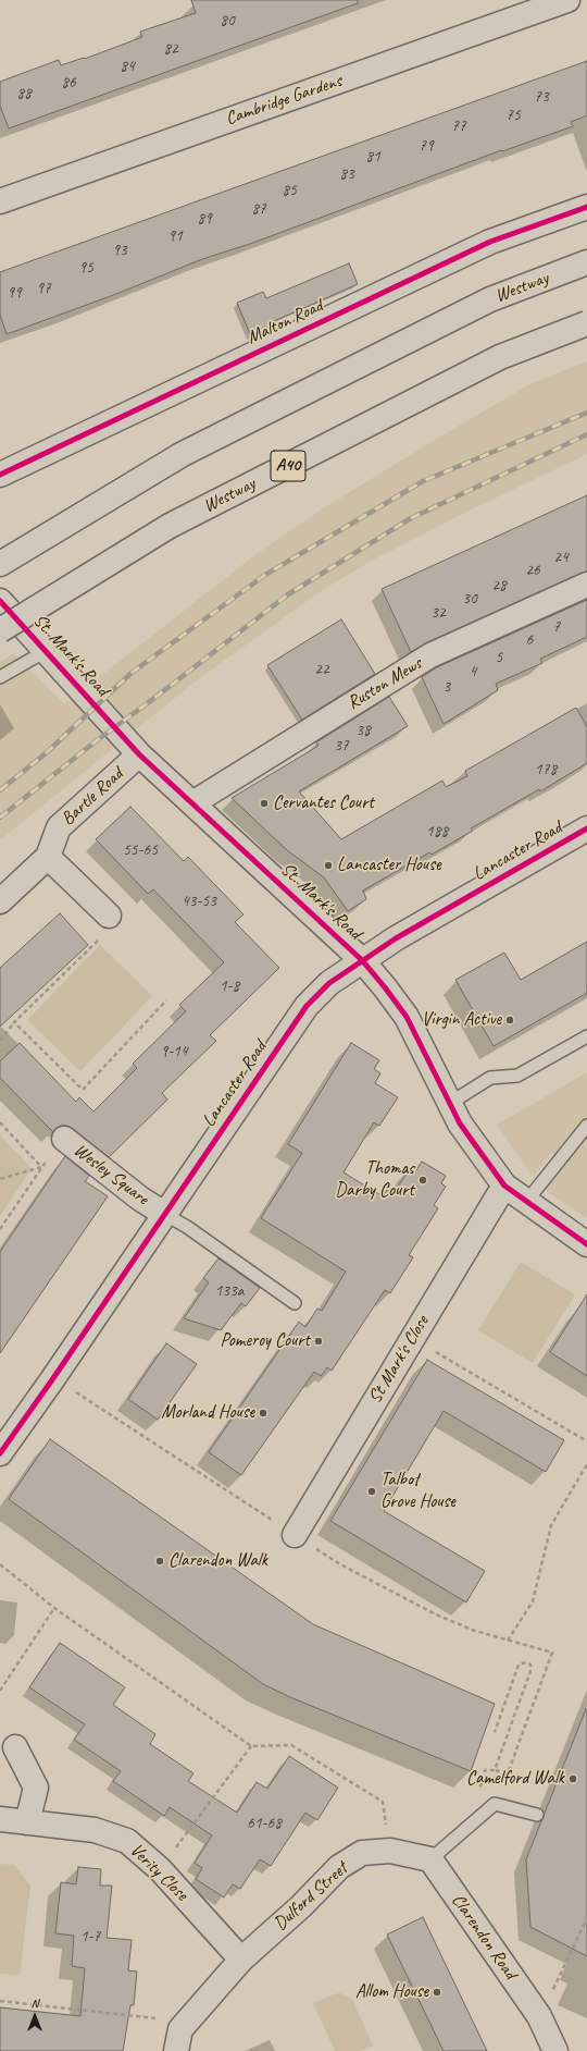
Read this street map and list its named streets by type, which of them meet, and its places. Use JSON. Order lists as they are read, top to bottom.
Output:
{
  "streets": {
    "main road": [
      "Cambridge Gardens",
      "Westway",
      "Malton Road",
      "A40",
      "St. Mark's Road",
      "Ruston Mews",
      "Bartle Road",
      "Lancaster Road",
      "Wesley Square",
      "St Mark's Close",
      "Verity Close",
      "Dulford Street",
      "Clarendon Road"
    ]
  },
  "crossings": [
    ["St. Mark's Road", "Ruston Mews"],
    ["St. Mark's Road", "Bartle Road"],
    ["St. Mark's Road", "Lancaster Road"],
    ["St. Mark's Road", "St Mark's Close"],
    ["Lancaster Road", "Wesley Square"],
    ["Verity Close", "Dulford Street"]
  ],
  "places": [
    "Cervantes Court",
    "Lancaster House",
    "Virgin Active",
    "Thomas Darby Court",
    "Pomeroy Court",
    "Morland House",
    "Talbot Grove House",
    "Clarendon Walk",
    "Camelford Walk",
    "Allom House"
  ],
  "house_numbers": [
    "80",
    "82",
    "84",
    "86",
    "88",
    "73",
    "75",
    "77",
    "79",
    "81",
    "83",
    "85",
    "87",
    "89",
    "91",
    "93",
    "95",
    "97",
    "99",
    "24",
    "26",
    "28",
    "30",
    "32",
    "7",
    "6",
    "5",
    "22",
    "4",
    "3",
    "38",
    "37",
    "178",
    "188",
    "55-65",
    "43-53",
    "1-8",
    "9-14",
    "133a",
    "61-68",
    "1-7"
  ],
  "north": "top"
}
